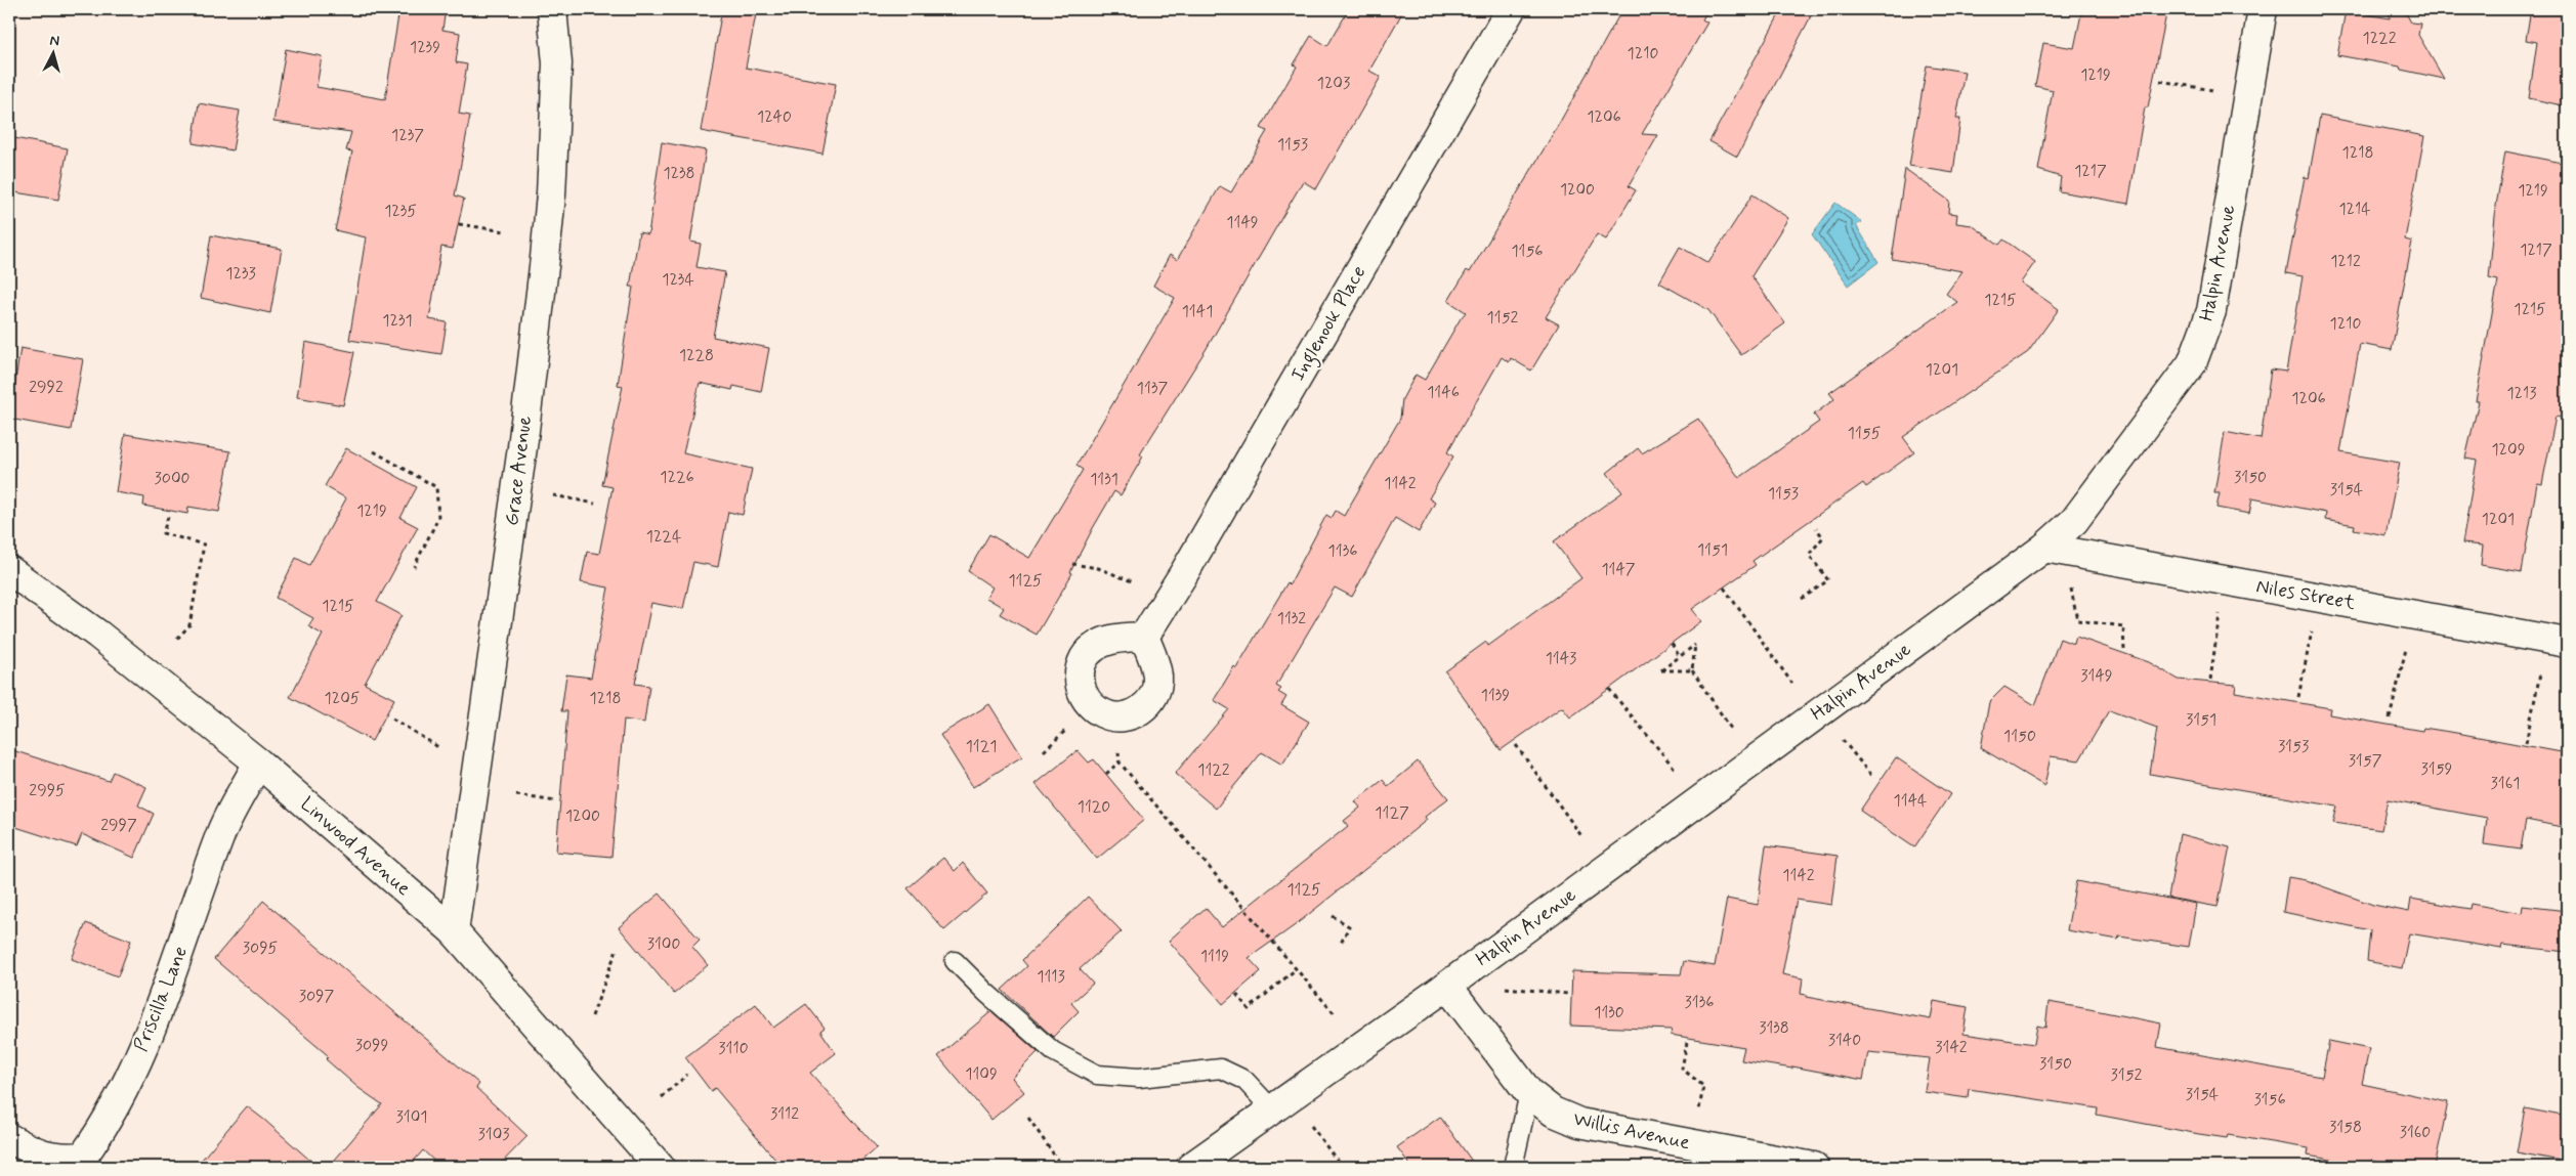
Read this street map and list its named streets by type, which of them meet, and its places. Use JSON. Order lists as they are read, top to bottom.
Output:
{
  "streets": {
    "street": [
      "Halpin Avenue",
      "Inglenook Place",
      "Grace Avenue",
      "Niles Street",
      "Linwood Avenue",
      "Priscilla Lane",
      "Willis Avenue"
    ]
  },
  "crossings": [
    ["Halpin Avenue", "Niles Street"],
    ["Halpin Avenue", "Willis Avenue"],
    ["Grace Avenue", "Linwood Avenue"],
    ["Linwood Avenue", "Priscilla Lane"]
  ],
  "house_numbers": [
    "1222",
    "1239",
    "1210",
    "1219",
    "1203",
    "1240",
    "1206",
    "1237",
    "1153",
    "1218",
    "1217",
    "1238",
    "1200",
    "1219",
    "1214",
    "1235",
    "1149",
    "1217",
    "1156",
    "1212",
    "1233",
    "1234",
    "1215",
    "1215",
    "1141",
    "1152",
    "1231",
    "1210",
    "1228",
    "1201",
    "2992",
    "1137",
    "1146",
    "1213",
    "1206",
    "1155",
    "1209",
    "1226",
    "3150",
    "3000",
    "1131",
    "1142",
    "3154",
    "1153",
    "1219",
    "1201",
    "1224",
    "1151",
    "1136",
    "1147",
    "1125",
    "1215",
    "1132",
    "1143",
    "3149",
    "1139",
    "1205",
    "1218",
    "3151",
    "1150",
    "1121",
    "3153",
    "3157",
    "3159",
    "1122",
    "3161",
    "2995",
    "1144",
    "1120",
    "1127",
    "1200",
    "2997",
    "1142",
    "1125",
    "3100",
    "3095",
    "1119",
    "1113",
    "3097",
    "3136",
    "1130",
    "3138",
    "3140",
    "3099",
    "3142",
    "3110",
    "3150",
    "1109",
    "3152",
    "3154",
    "3156",
    "3112",
    "3101",
    "3158",
    "3160",
    "3103"
  ],
  "north": "top"
}
